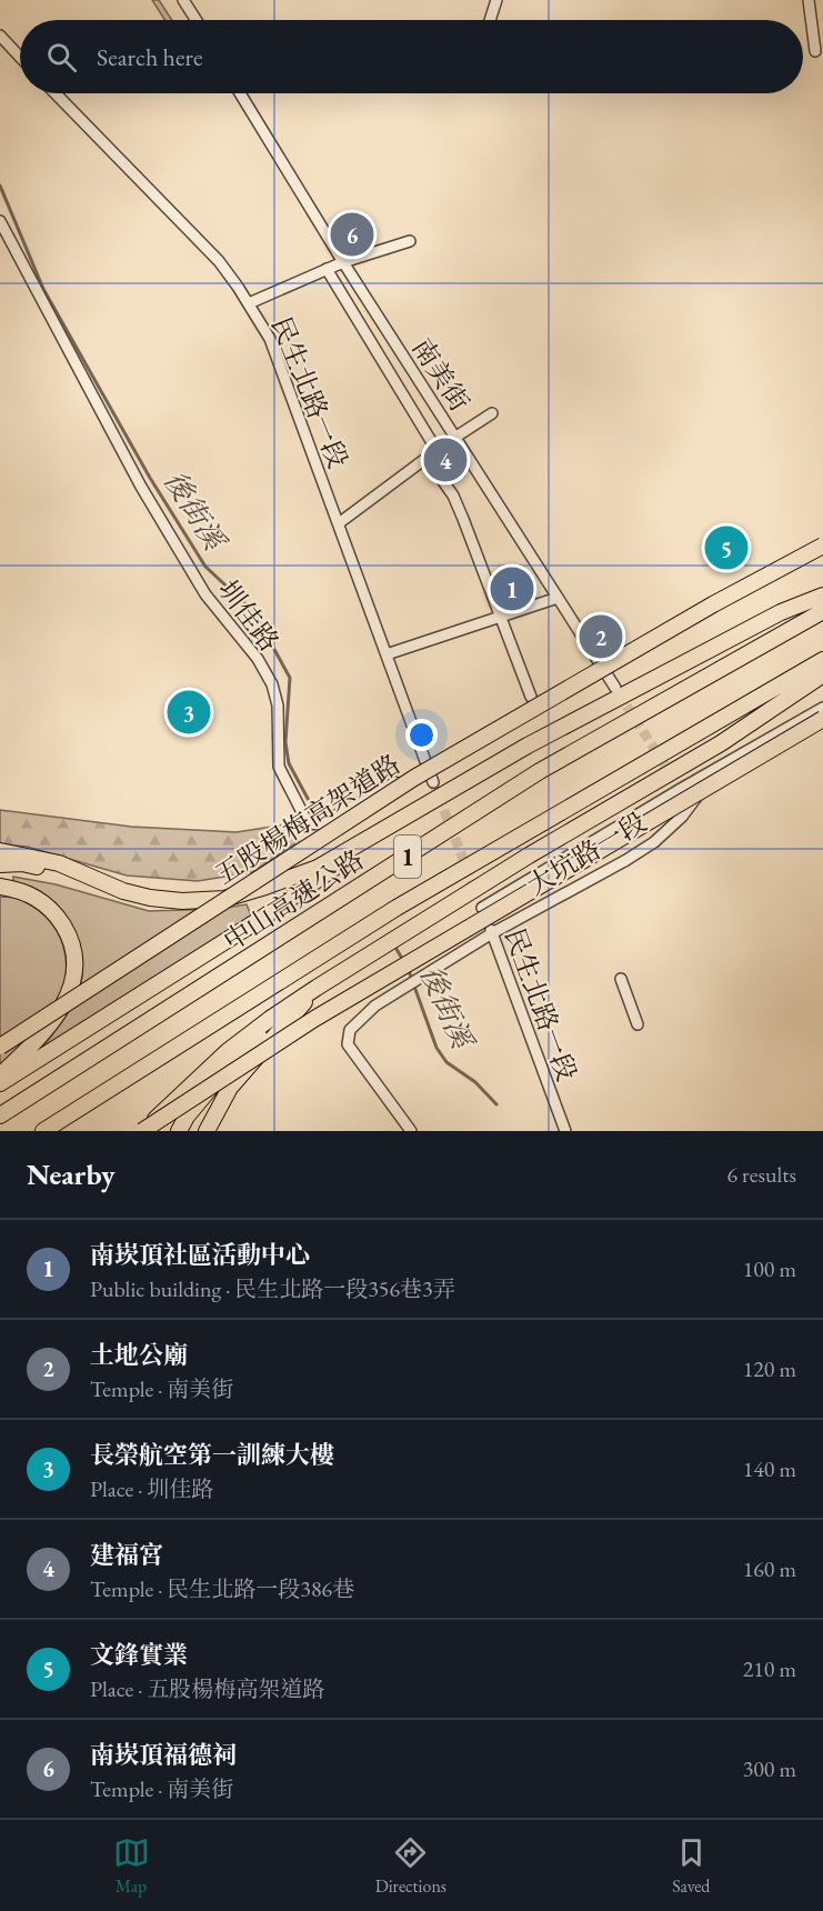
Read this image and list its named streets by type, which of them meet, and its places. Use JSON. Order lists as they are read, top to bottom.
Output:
{
  "streets": {
    "highway": ["五股楊梅高架道路", "1", "中山高速公路"],
    "street": [
      "南美街",
      "民生北路一段",
      "圳佳路",
      "大坑路一段"
    ]
  },
  "crossings": [
    ["民生北路一段", "圳佳路"],
    ["民生北路一段", "大坑路一段"]
  ],
  "water": ["後街溪"],
  "page": {
    "search": "Search here",
    "pins": [
      "6",
      "4",
      "5",
      "1",
      "2",
      "3"
    ],
    "heading": ["Nearby", "6 results"],
    "list": [
      {
        "mark": "1",
        "name": "南崁頂社區活動中心",
        "note": "Public building · 民生北路一段356巷3弄",
        "value": "100 m"
      },
      {
        "mark": "2",
        "name": "土地公廟",
        "note": "Temple · 南美街",
        "value": "120 m"
      },
      {
        "mark": "3",
        "name": "長榮航空第一訓練大樓",
        "note": "Place · 圳佳路",
        "value": "140 m"
      },
      {
        "mark": "4",
        "name": "建福宮",
        "note": "Temple · 民生北路一段386巷",
        "value": "160 m"
      },
      {
        "mark": "5",
        "name": "文鋒實業",
        "note": "Place · 五股楊梅高架道路",
        "value": "210 m"
      },
      {
        "mark": "6",
        "name": "南崁頂福德祠",
        "note": "Temple · 南美街",
        "value": "300 m"
      }
    ],
    "nav": ["Map", "Directions", "Saved"]
  }
}
